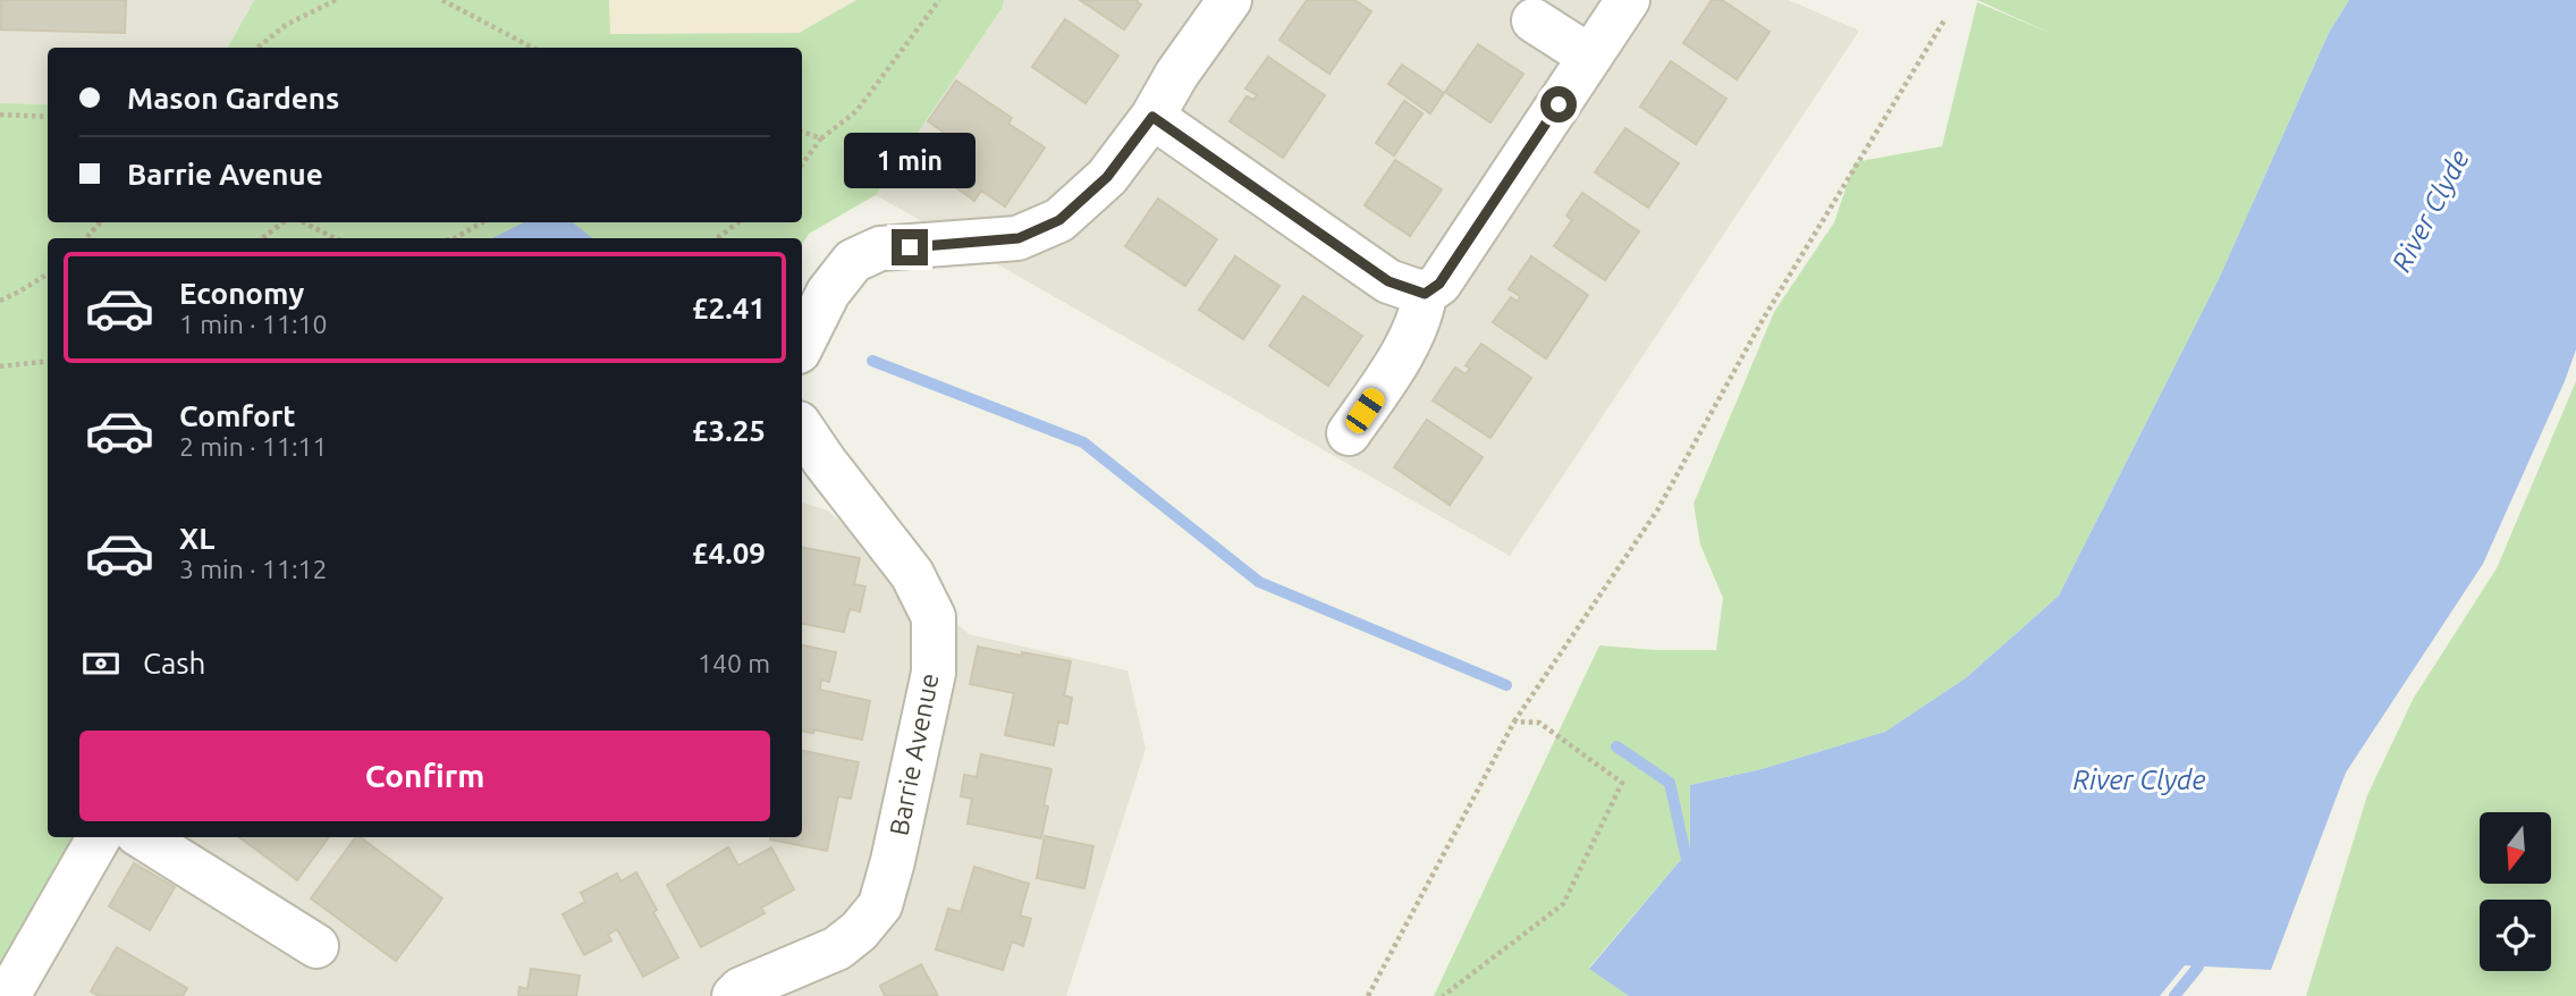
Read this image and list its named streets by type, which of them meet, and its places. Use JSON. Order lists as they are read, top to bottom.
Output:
{
  "streets": {
    "street": ["Barrie Avenue"]
  },
  "water": ["River Clyde"],
  "north": "bottom",
  "page": {
    "banner": ["Mason Gardens", "Barrie Avenue"],
    "bubble": "1 min",
    "list": [
      {
        "name": "Economy",
        "note": "1 min · 11:10",
        "value": "£2.41"
      },
      {
        "name": "Comfort",
        "note": "2 min · 11:11",
        "value": "£3.25"
      },
      {
        "name": "XL",
        "note": "3 min · 11:12",
        "value": "£4.09"
      }
    ],
    "pay": ["Cash", "140 m"],
    "buttons": "Confirm"
  }
}
